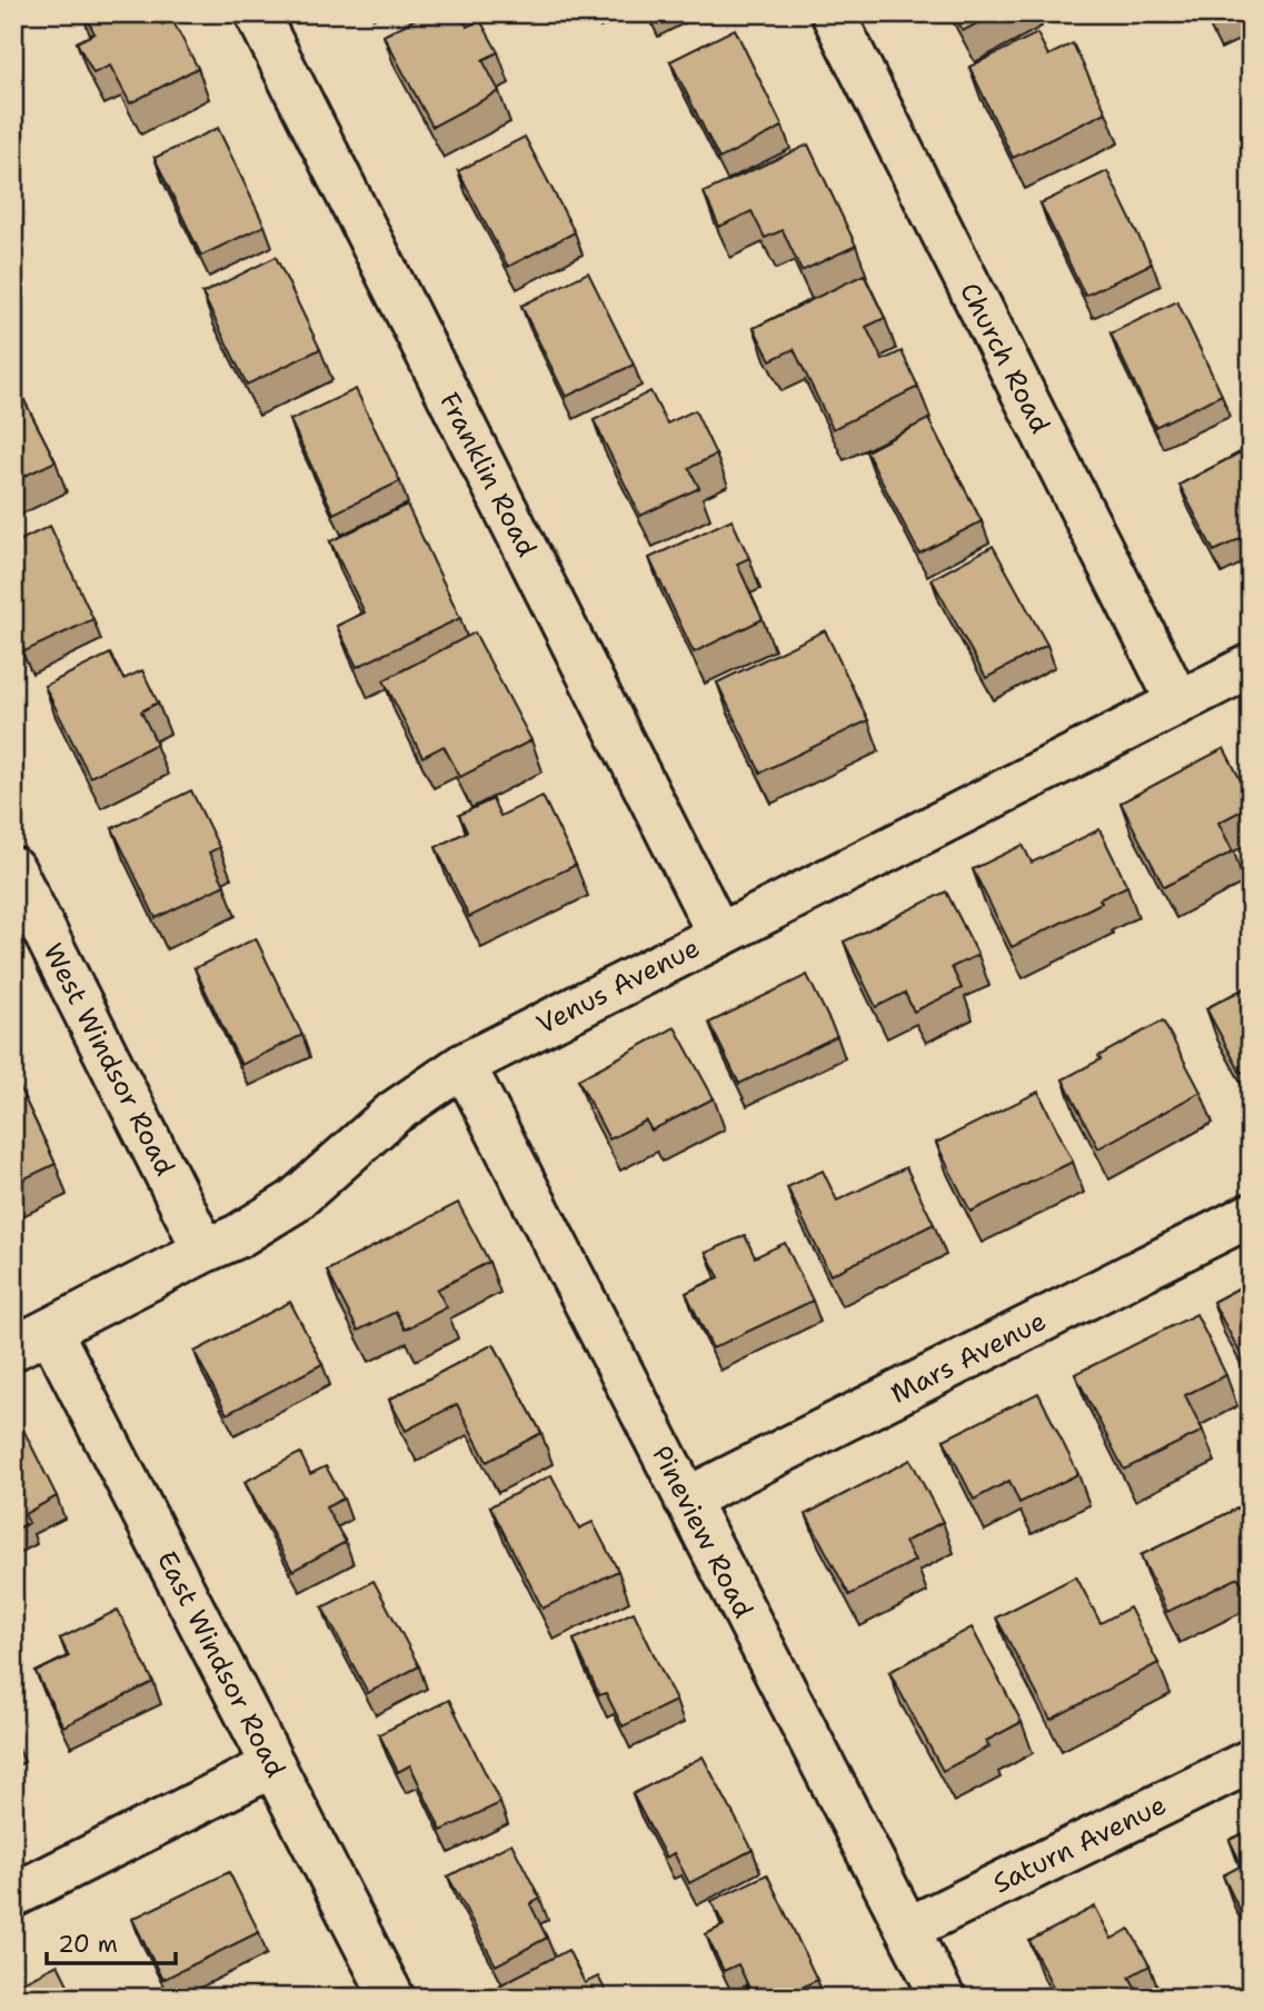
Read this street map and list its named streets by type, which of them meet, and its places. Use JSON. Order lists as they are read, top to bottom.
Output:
{
  "streets": {
    "street": [
      "Church Road",
      "Franklin Road",
      "Venus Avenue",
      "West Windsor Road",
      "Mars Avenue",
      "Pineview Road",
      "East Windsor Road",
      "Saturn Avenue"
    ]
  },
  "crossings": [
    ["Church Road", "Venus Avenue"],
    ["Franklin Road", "Venus Avenue"],
    ["Venus Avenue", "West Windsor Road"],
    ["Venus Avenue", "Pineview Road"],
    ["Venus Avenue", "East Windsor Road"],
    ["Mars Avenue", "Pineview Road"],
    ["Pineview Road", "Saturn Avenue"]
  ],
  "scale_bar": "20 m"
}
